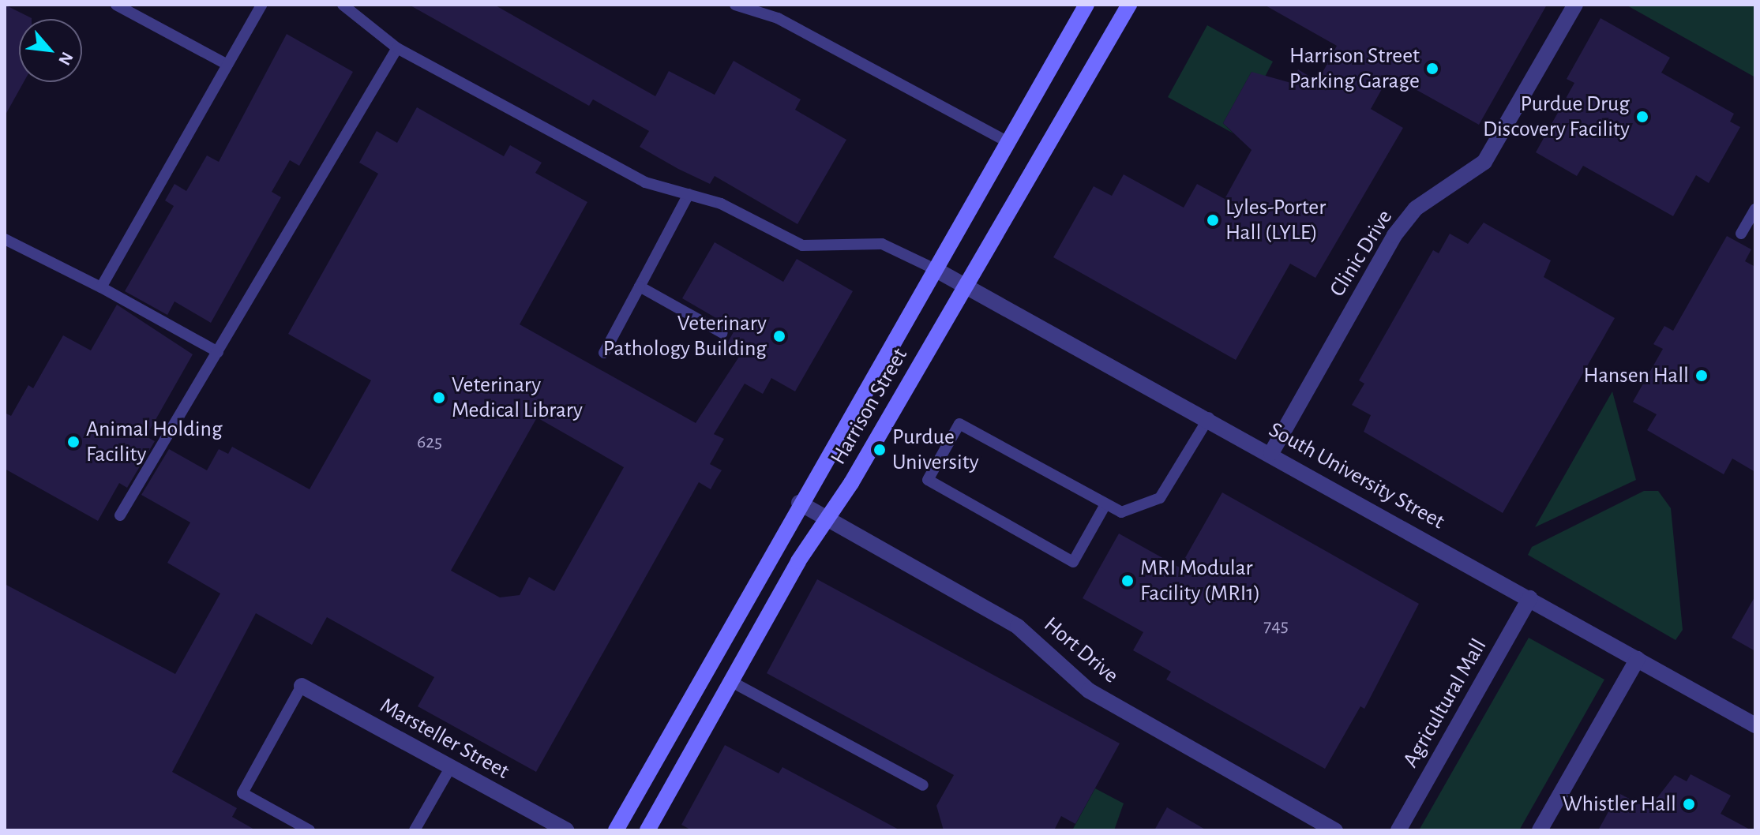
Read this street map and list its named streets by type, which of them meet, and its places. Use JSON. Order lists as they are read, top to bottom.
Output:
{
  "streets": {
    "main road": ["Harrison Street"],
    "street": [
      "Clinic Drive",
      "South University Street",
      "Hort Drive",
      "Agricultural Mall",
      "Marsteller Street"
    ]
  },
  "crossings": [
    ["Clinic Drive", "South University Street"],
    ["Harrison Street", "South University Street"],
    ["Harrison Street", "Hort Drive"],
    ["South University Street", "Agricultural Mall"]
  ],
  "places": [
    "Harrison Street Parking Garage",
    "Purdue Drug Discovery Facility",
    "Lyles-Porter Hall (LYLE)",
    "Veterinary Pathology Building",
    "Hansen Hall",
    "Veterinary Medical Library",
    "Animal Holding Facility",
    "Purdue University",
    "MRI Modular Facility (MRI1)",
    "Whistler Hall"
  ],
  "house_numbers": ["625", "745"],
  "north": "bottom right"
}
